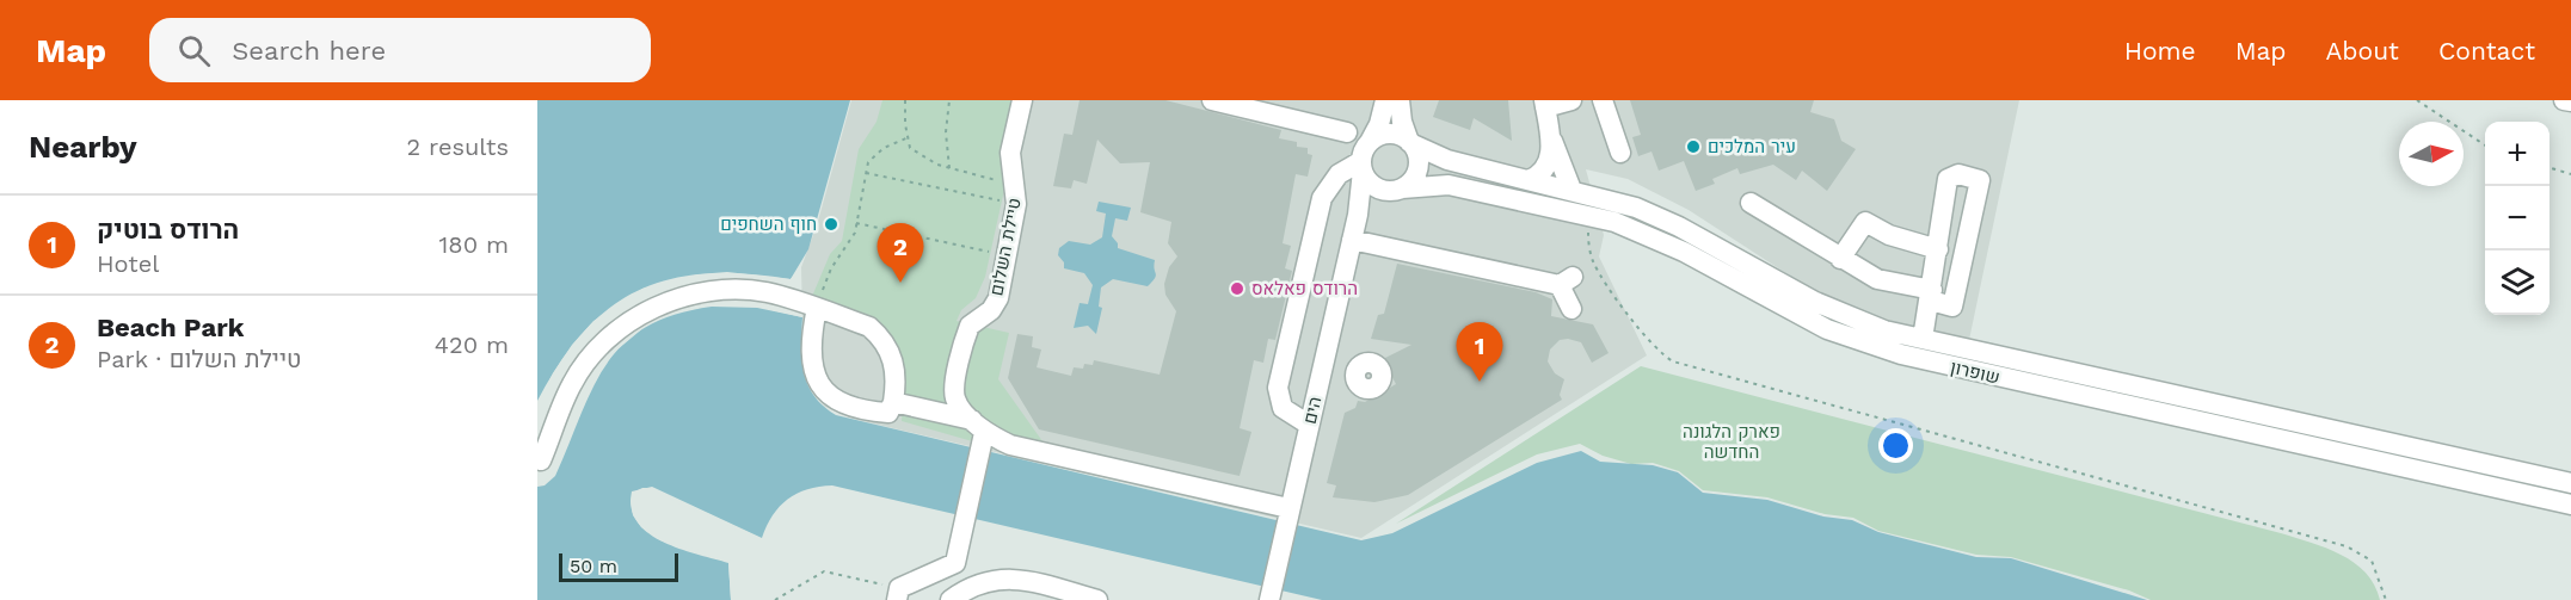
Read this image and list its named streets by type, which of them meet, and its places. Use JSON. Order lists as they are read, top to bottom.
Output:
{
  "streets": {
    "street": ["טיילת השלום", "שופרון", "הים"]
  },
  "crossings": [
    ["שופרון", "הים"]
  ],
  "parks": ["פארק הלגונה החדשה"],
  "places": ["עיר המלכים", "חוף השחפים", "הרודס פאלאס"],
  "scale_bar": "50 m",
  "north": "right",
  "page": {
    "header": "Map",
    "search": "Search here",
    "nav": [
      "Home",
      "Map",
      "About",
      "Contact"
    ],
    "heading": ["Nearby", "2 results"],
    "map_buttons": ["+", "−"],
    "list": [
      {
        "mark": "1",
        "name": "הרודס בוטיק",
        "note": "Hotel",
        "value": "180 m"
      },
      {
        "mark": "2",
        "name": "Beach Park",
        "note": "Park · טיילת השלום",
        "value": "420 m"
      }
    ],
    "pins": ["2", "1"],
    "scale": "50 m"
  }
}
